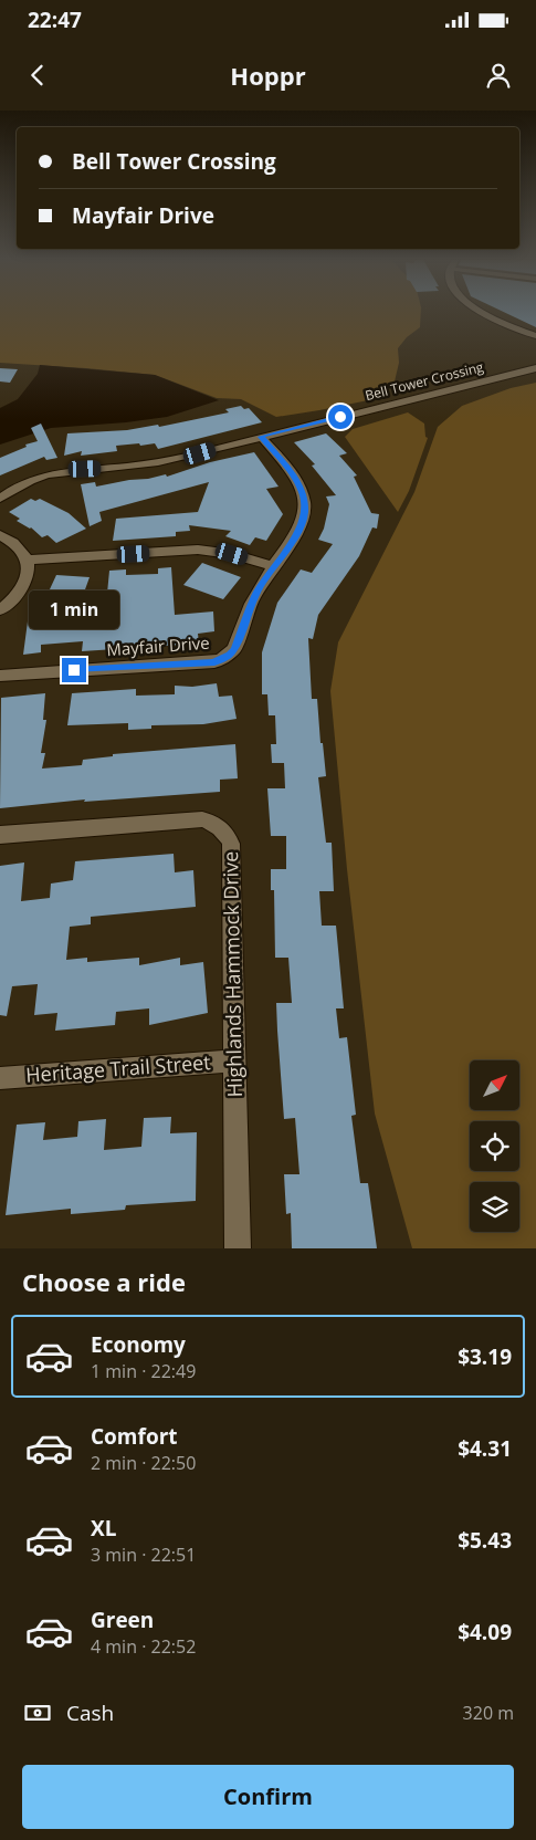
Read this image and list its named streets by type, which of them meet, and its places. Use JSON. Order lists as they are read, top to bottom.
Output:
{
  "streets": {
    "street": [
      "Bell Tower Crossing",
      "Mayfair Drive",
      "Highlands Hammock Drive",
      "Heritage Trail Street"
    ]
  },
  "crossings": [
    ["Bell Tower Crossing", "Mayfair Drive"],
    ["Highlands Hammock Drive", "Heritage Trail Street"]
  ],
  "north": "top right",
  "page": {
    "status": "22:47",
    "header": "Hoppr",
    "banner": ["Bell Tower Crossing", "Mayfair Drive"],
    "bubble": "1 min",
    "heading": "Choose a ride",
    "list": [
      {
        "name": "Economy",
        "note": "1 min · 22:49",
        "value": "$3.19"
      },
      {
        "name": "Comfort",
        "note": "2 min · 22:50",
        "value": "$4.31"
      },
      {
        "name": "XL",
        "note": "3 min · 22:51",
        "value": "$5.43"
      },
      {
        "name": "Green",
        "note": "4 min · 22:52",
        "value": "$4.09"
      }
    ],
    "pay": ["Cash", "320 m"],
    "buttons": "Confirm"
  }
}
